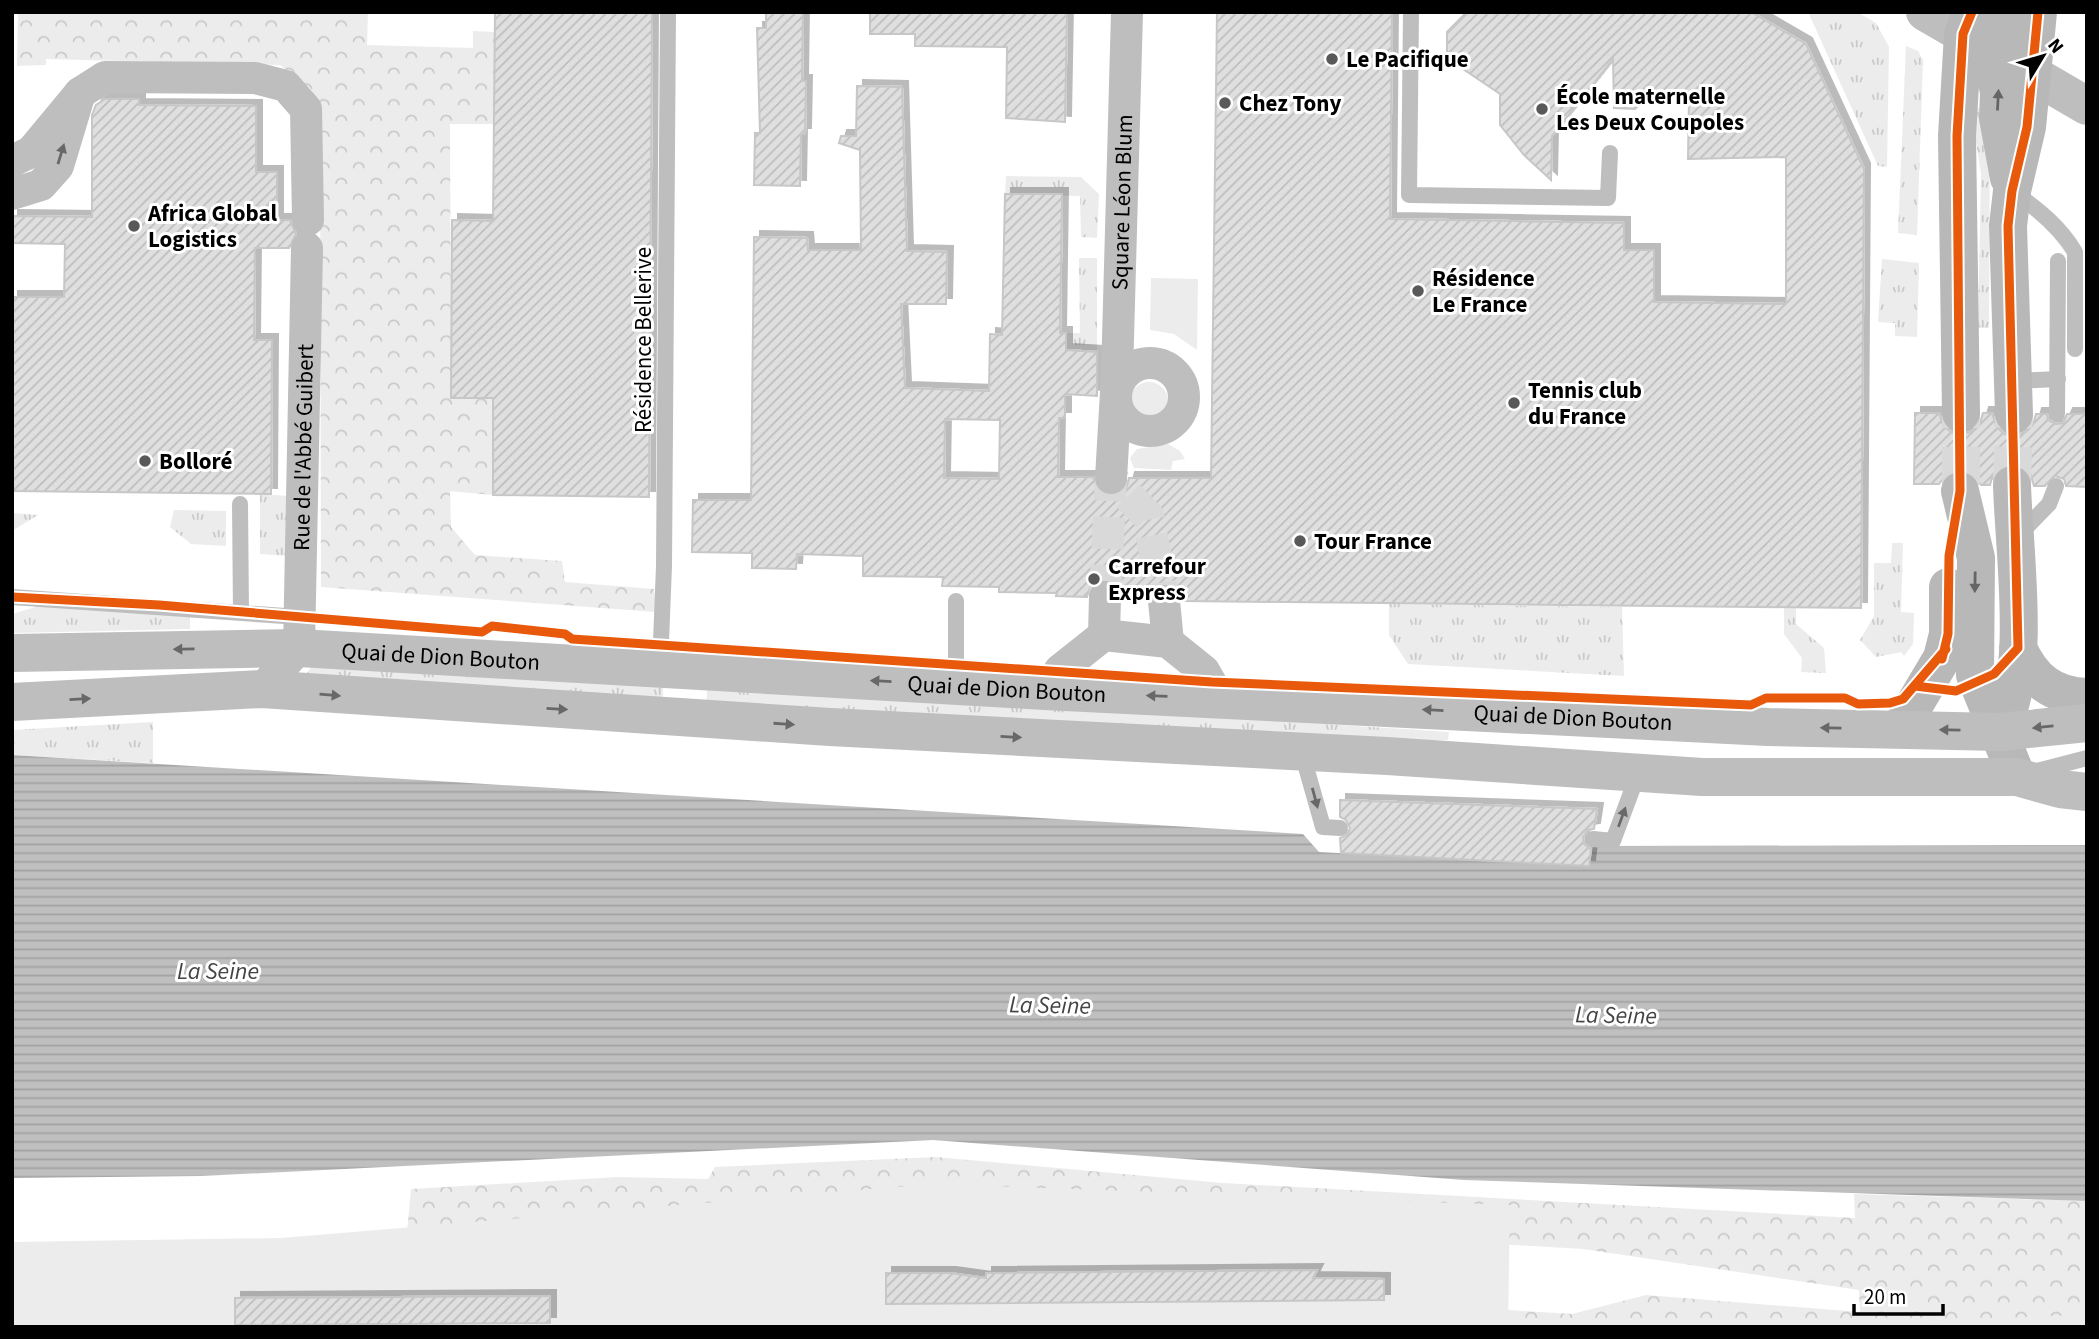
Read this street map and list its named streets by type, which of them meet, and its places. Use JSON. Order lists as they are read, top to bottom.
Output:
{
  "streets": {
    "main road": ["Quai de Dion Bouton"],
    "street": ["Square Léon Blum", "Rue de l'Abbé Guibert"],
    "lane": ["Résidence Bellerive"]
  },
  "crossings": [
    ["Résidence Bellerive", "Quai de Dion Bouton"],
    ["Rue de l'Abbé Guibert", "Quai de Dion Bouton"]
  ],
  "water": ["La Seine"],
  "places": [
    "Le Pacifique",
    "Chez Tony",
    "École maternelle Les Deux Coupoles",
    "Africa Global Logistics",
    "Résidence Le France",
    "Tennis club du France",
    "Bolloré",
    "Tour France",
    "Carrefour Express"
  ],
  "scale_bar": "20 m",
  "north": "top right"
}
